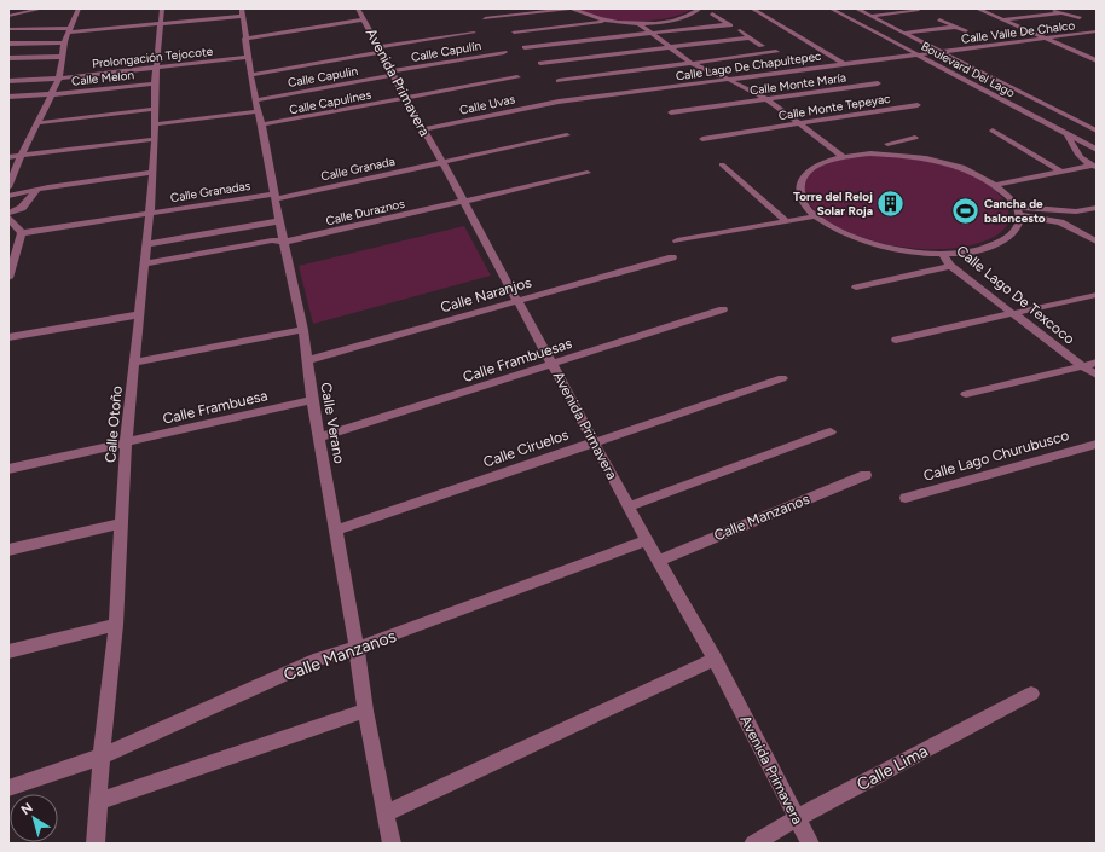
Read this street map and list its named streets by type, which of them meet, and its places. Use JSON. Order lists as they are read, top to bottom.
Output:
{
  "streets": {
    "street": [
      "Calle Valle De Chalco",
      "Calle Capulín",
      "Prolongación Tejocote",
      "Calle Lago De Chapultepec",
      "Boulevard Del Lago",
      "Calle Capulin",
      "Calle Melon",
      "Avenida Primavera",
      "Calle Monte María",
      "Calle Capulines",
      "Calle Uvas",
      "Calle Monte Tepeyac",
      "Calle Granada",
      "Calle Granadas",
      "Calle Duraznos",
      "Calle Naranjos",
      "Calle Lago De Texcoco",
      "Calle Frambuesas",
      "Calle Frambuesa",
      "Calle Verano",
      "Calle Otoño",
      "Calle Ciruelos",
      "Calle Lago Churubusco",
      "Calle Manzanos",
      "Calle Lima"
    ]
  },
  "crossings": [
    ["Calle Valle De Chalco", "Calle Lago De Chapultepec"],
    ["Calle Valle De Chalco", "Boulevard Del Lago"],
    ["Calle Capulín", "Calle Capulin"],
    ["Calle Capulín", "Avenida Primavera"],
    ["Prolongación Tejocote", "Calle Verano"],
    ["Prolongación Tejocote", "Calle Otoño"],
    ["Calle Lago De Chapultepec", "Boulevard Del Lago"],
    ["Calle Lago De Chapultepec", "Calle Uvas"],
    ["Calle Capulin", "Avenida Primavera"],
    ["Calle Capulin", "Calle Verano"],
    ["Calle Capulin", "Calle Otoño"],
    ["Calle Melon", "Calle Otoño"],
    ["Avenida Primavera", "Calle Capulines"],
    ["Avenida Primavera", "Calle Uvas"],
    ["Avenida Primavera", "Calle Granada"],
    ["Avenida Primavera", "Calle Duraznos"],
    ["Avenida Primavera", "Calle Naranjos"],
    ["Avenida Primavera", "Calle Frambuesas"],
    ["Avenida Primavera", "Calle Ciruelos"],
    ["Avenida Primavera", "Calle Manzanos"],
    ["Avenida Primavera", "Calle Lima"],
    ["Calle Capulines", "Calle Verano"],
    ["Calle Granada", "Calle Granadas"],
    ["Calle Granada", "Calle Verano"],
    ["Calle Granadas", "Calle Verano"],
    ["Calle Granadas", "Calle Otoño"],
    ["Calle Duraznos", "Calle Verano"],
    ["Calle Duraznos", "Calle Otoño"],
    ["Calle Naranjos", "Calle Verano"],
    ["Calle Frambuesas", "Calle Verano"],
    ["Calle Frambuesa", "Calle Verano"],
    ["Calle Frambuesa", "Calle Otoño"],
    ["Calle Verano", "Calle Ciruelos"],
    ["Calle Verano", "Calle Manzanos"],
    ["Calle Otoño", "Calle Manzanos"]
  ],
  "places": {
    "building": ["Torre del Reloj Solar Roja"],
    "sports": ["Cancha de baloncesto"]
  },
  "north": "top left"
}
